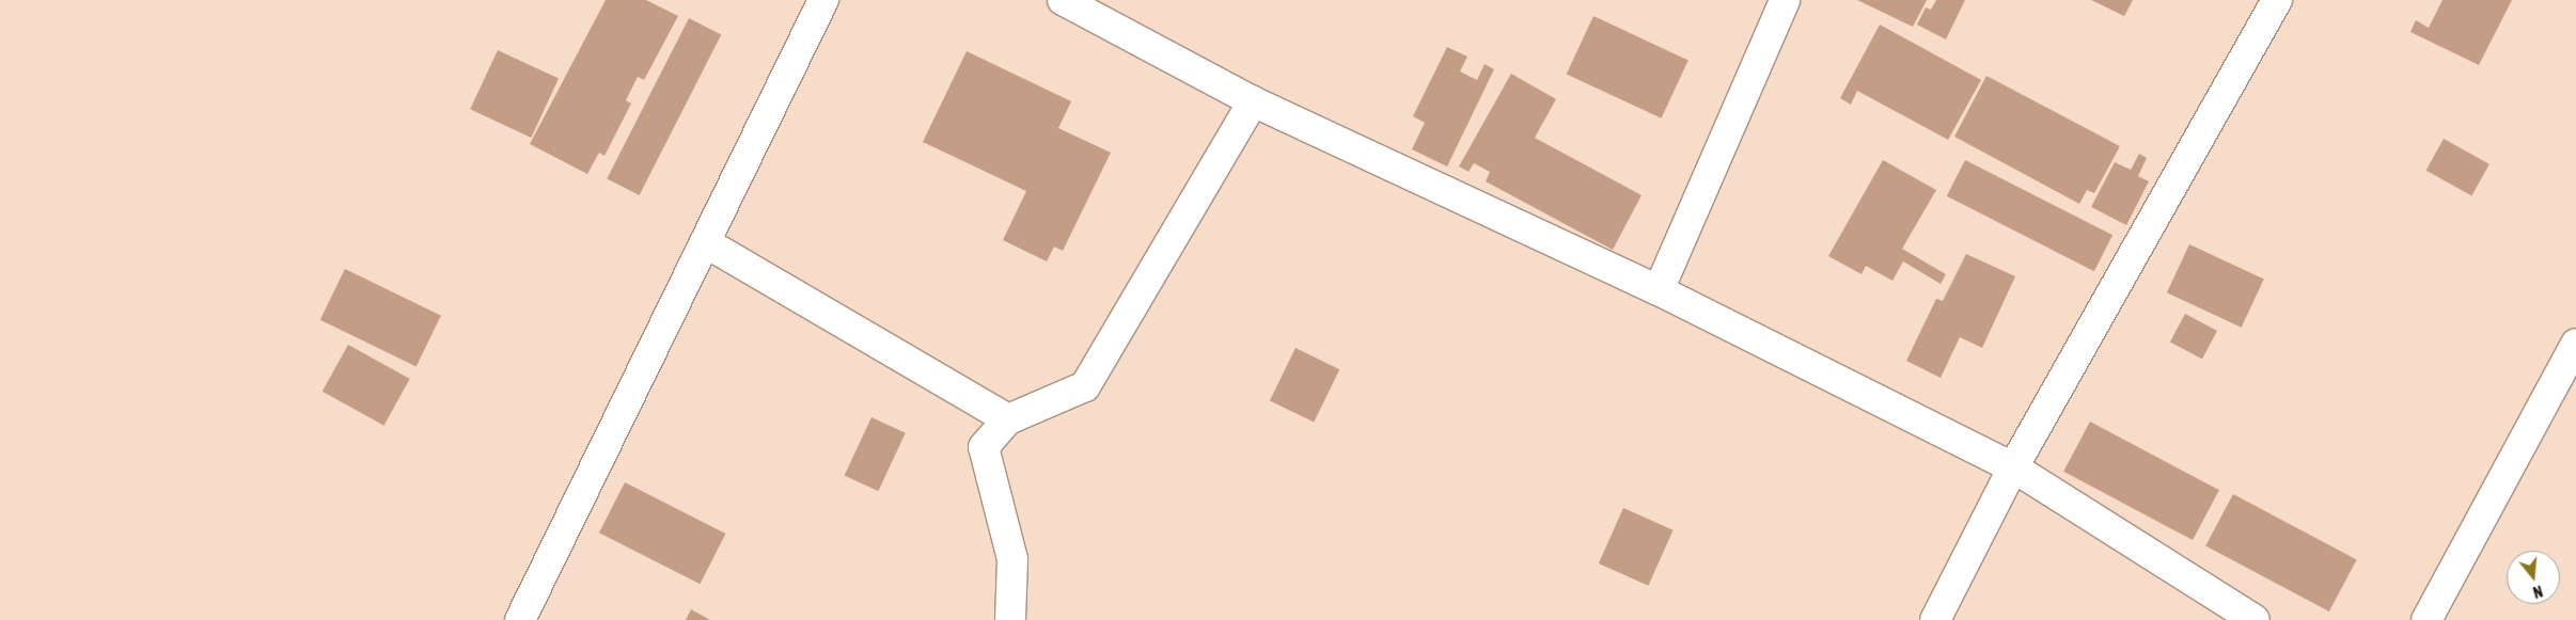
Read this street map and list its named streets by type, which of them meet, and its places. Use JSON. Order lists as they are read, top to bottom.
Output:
{
  "north": "bottom"
}
